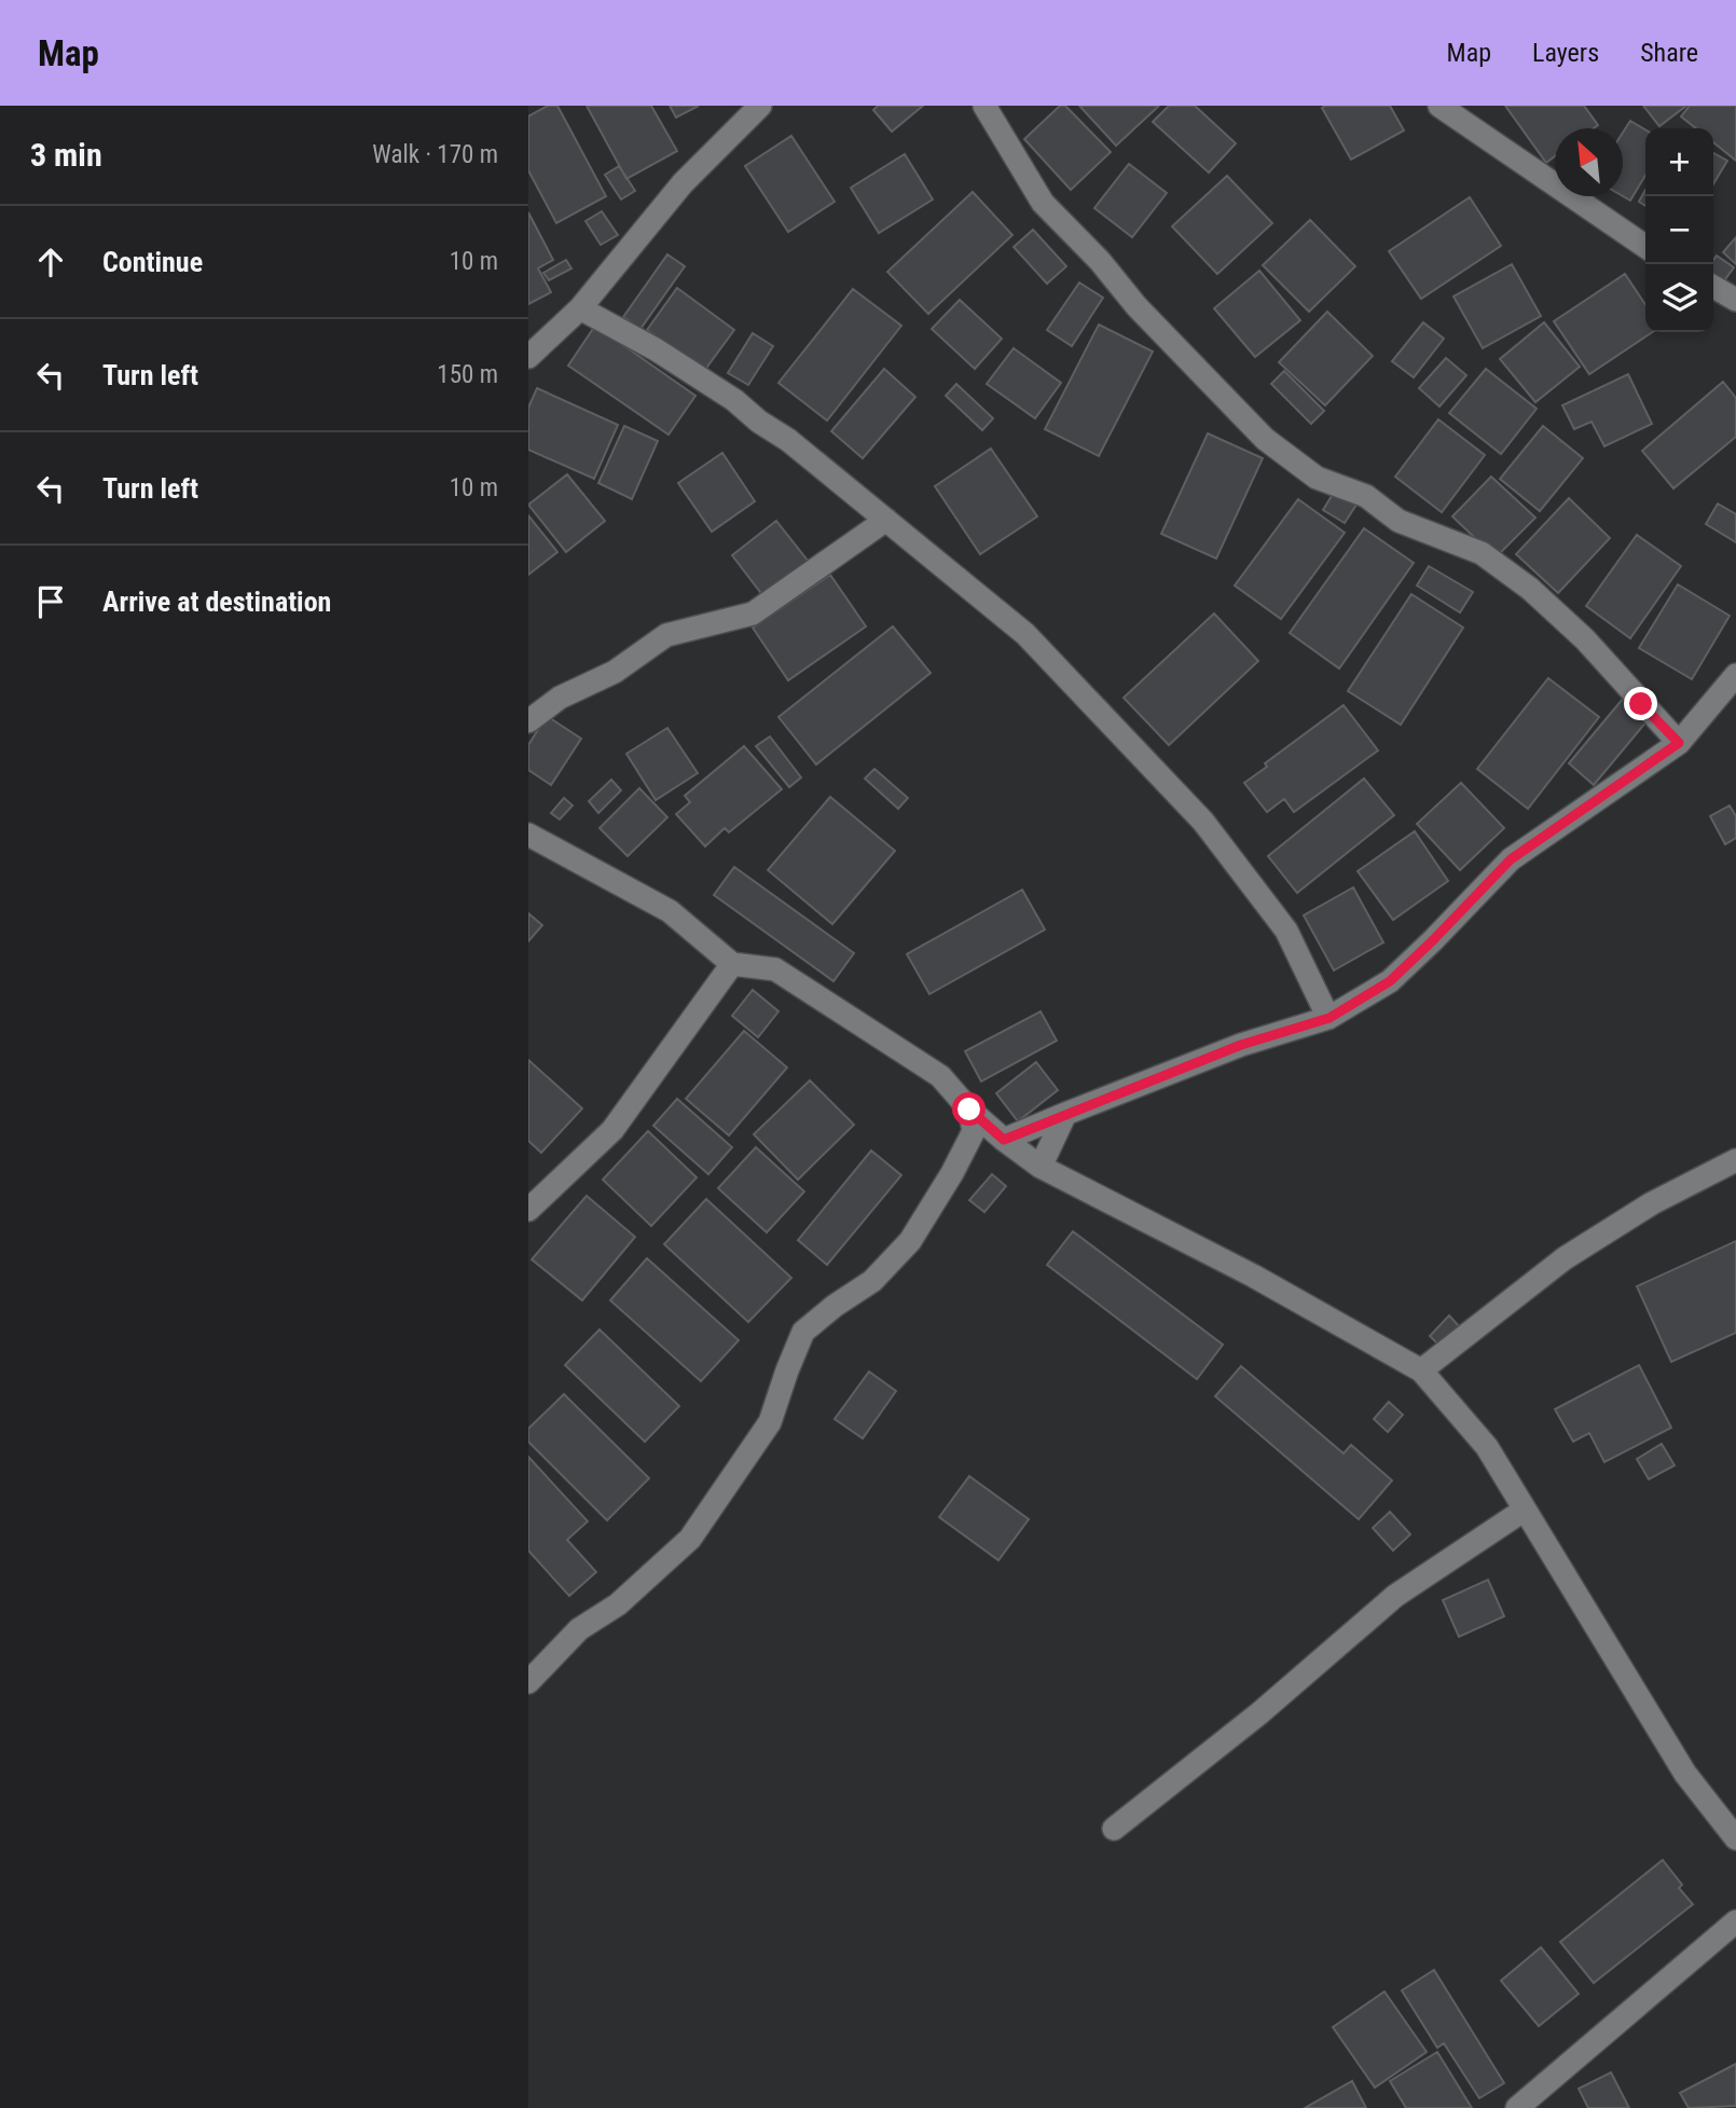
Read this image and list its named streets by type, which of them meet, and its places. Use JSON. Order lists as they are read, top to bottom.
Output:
{
  "north": "top left",
  "page": {
    "header": "Map",
    "nav": ["Map", "Layers", "Share"],
    "heading": ["3 min", "Walk · 170 m"],
    "map_buttons": ["+", "−"],
    "list": [
      ["Continue", "10 m"],
      ["Turn left", "150 m"],
      ["Turn left", "10 m"],
      "Arrive at destination"
    ]
  }
}
